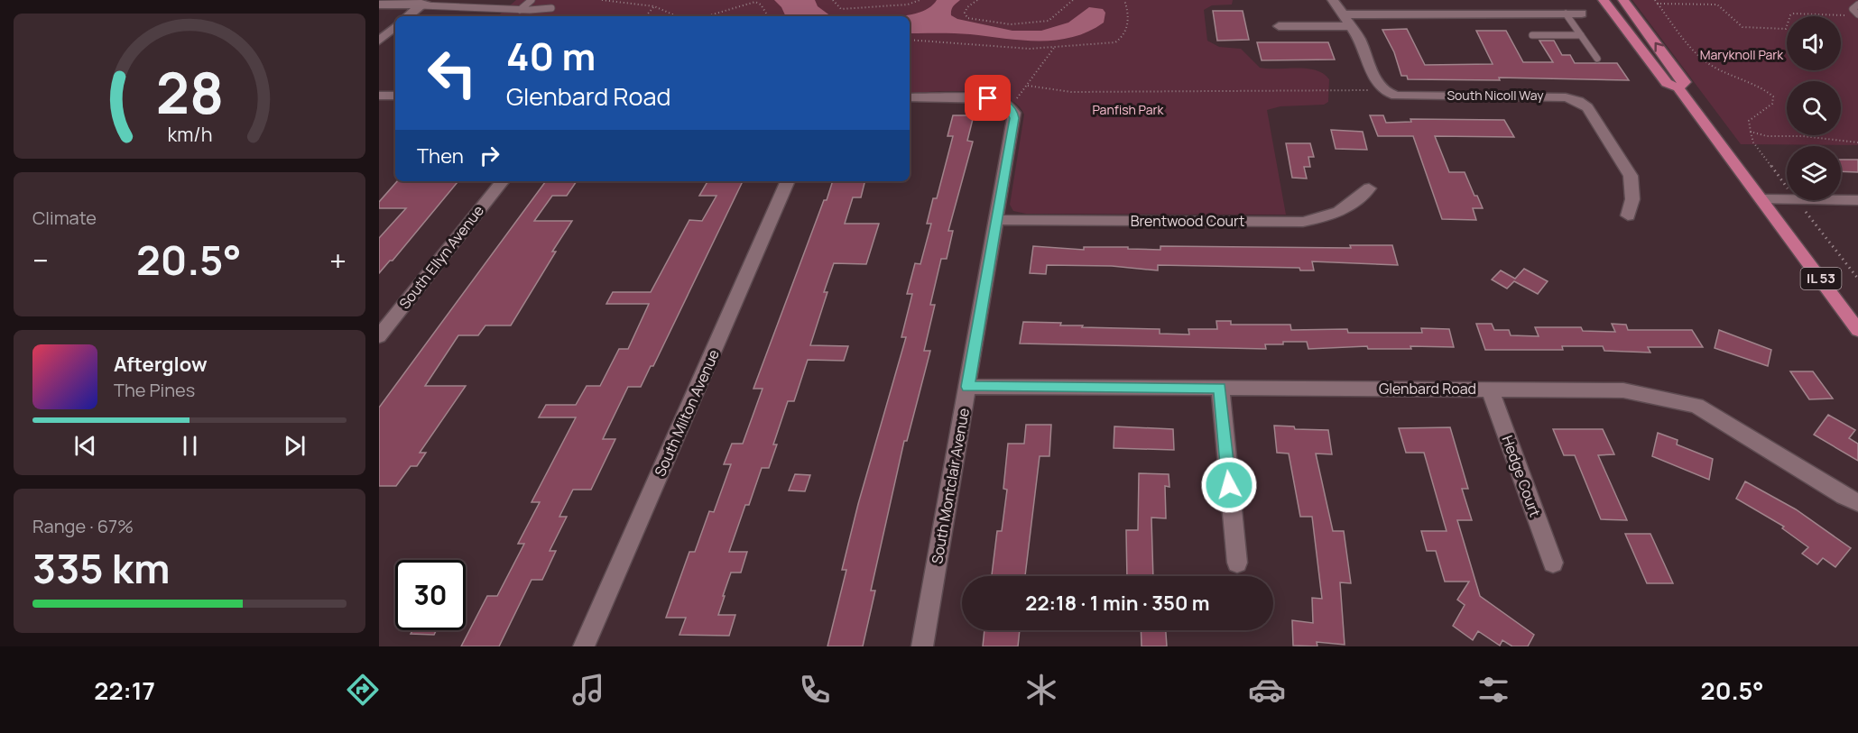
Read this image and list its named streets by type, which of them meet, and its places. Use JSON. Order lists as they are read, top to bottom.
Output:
{
  "streets": {
    "main road": ["IL 53"],
    "street": [
      "South Nicoll Way",
      "Brentwood Court",
      "South Ellyn Avenue",
      "Glenbard Road",
      "South Milton Avenue",
      "Hedge Court",
      "South Montclair Avenue"
    ]
  },
  "crossings": [
    ["Brentwood Court", "South Montclair Avenue"],
    ["Glenbard Road", "Hedge Court"],
    ["Glenbard Road", "South Montclair Avenue"]
  ],
  "parks": ["Maryknoll Park", "Panfish Park"],
  "page": {
    "turn": ["40 m", "Glenbard Road"],
    "then": "Then",
    "tile": [
      "Climate",
      ["Range · 67%", "335 km"]
    ],
    "heat": ["−", "20.5°", "+"],
    "song": ["Afterglow", "The Pines"],
    "limit": "30",
    "trip": "22:18 · 1 min · 350 m",
    "tabs": ["22:17", "20.5°"],
    "gauge": ["28", "km/h"]
  }
}
